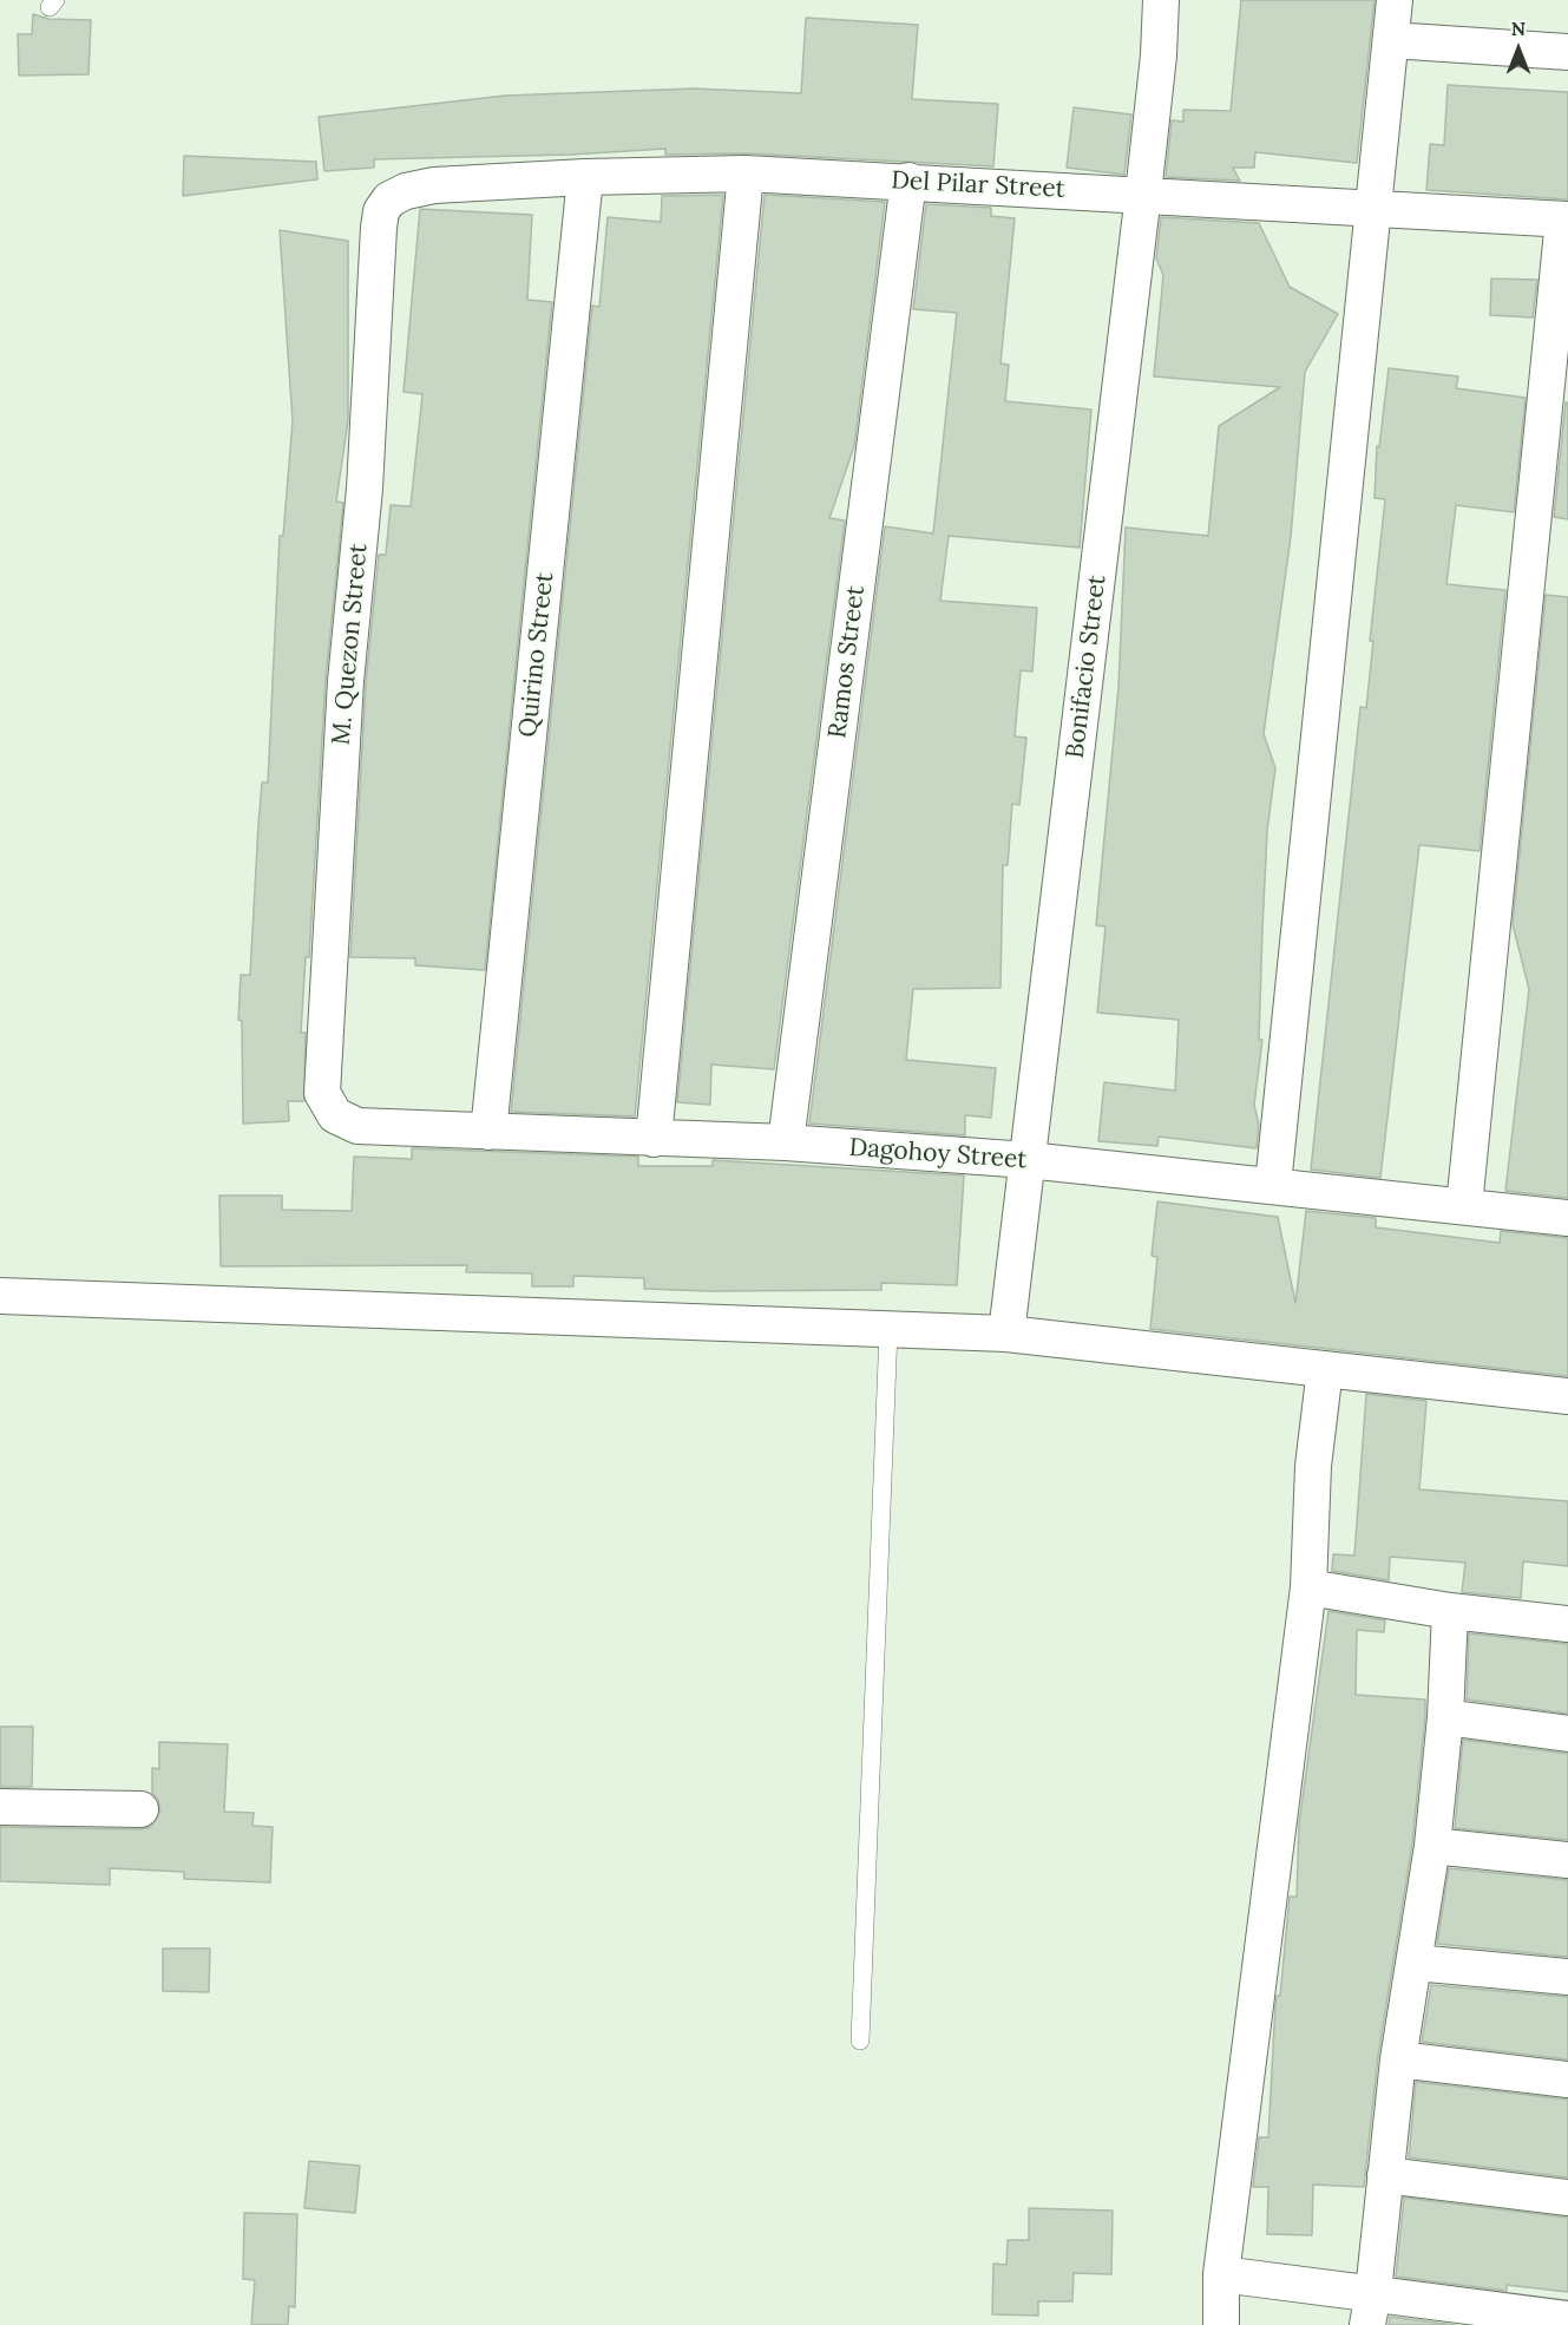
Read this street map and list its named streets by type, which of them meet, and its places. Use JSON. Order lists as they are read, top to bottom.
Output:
{
  "streets": {
    "street": [
      "Del Pilar Street",
      "M. Quezon Street",
      "Quirino Street",
      "Ramos Street",
      "Bonifacio Street",
      "Dagohoy Street"
    ]
  },
  "crossings": [
    ["Del Pilar Street", "M. Quezon Street"],
    ["Del Pilar Street", "Quirino Street"],
    ["Del Pilar Street", "Ramos Street"],
    ["Del Pilar Street", "Bonifacio Street"],
    ["M. Quezon Street", "Dagohoy Street"],
    ["Quirino Street", "Dagohoy Street"],
    ["Ramos Street", "Dagohoy Street"],
    ["Bonifacio Street", "Dagohoy Street"]
  ],
  "north": "top"
}
